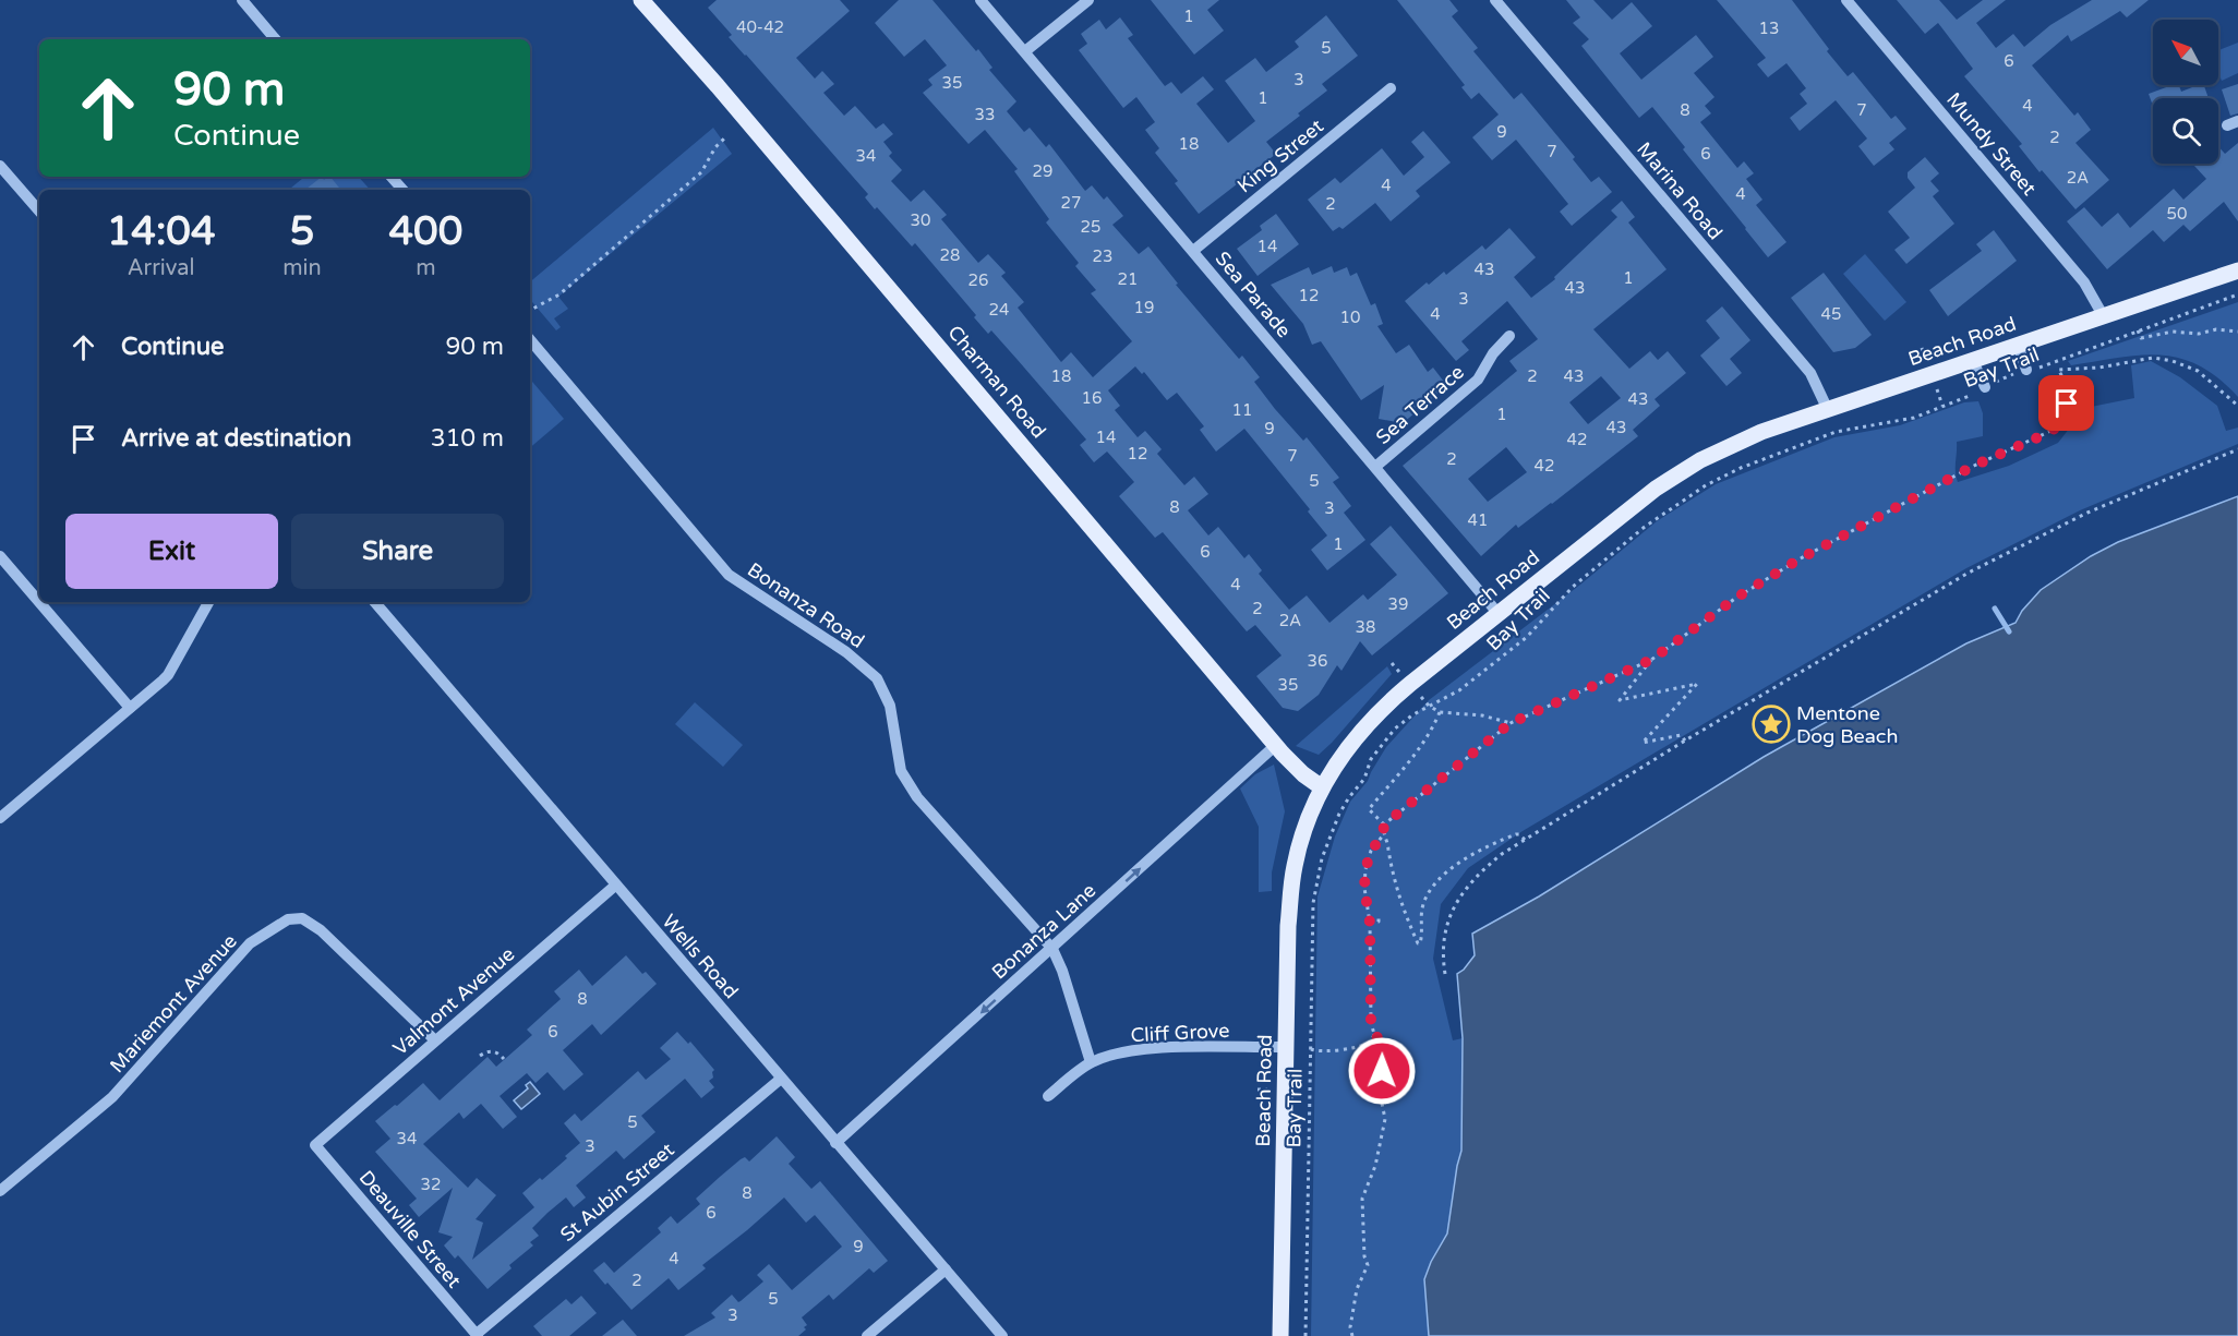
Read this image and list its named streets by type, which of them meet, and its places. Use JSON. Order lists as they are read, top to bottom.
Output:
{
  "streets": {
    "main road": ["Beach Road", "Charman Road"],
    "street": [
      "Mundy Street",
      "King Street",
      "Marina Road",
      "Sea Parade",
      "Sea Terrace",
      "Bonanza Road",
      "Bonanza Lane",
      "Wells Road",
      "Valmont Avenue",
      "Mariemont Avenue",
      "Cliff Grove",
      "St Aubin Street",
      "Deauville Street"
    ],
    "path": ["Bay Trail"]
  },
  "crossings": [
    ["Mundy Street", "Beach Road"],
    ["King Street", "Sea Parade"],
    ["Marina Road", "Beach Road"],
    ["Sea Parade", "Beach Road"],
    ["Sea Parade", "Sea Terrace"],
    ["Beach Road", "Charman Road"],
    ["Beach Road", "Cliff Grove"],
    ["Charman Road", "Bonanza Lane"],
    ["Bonanza Road", "Bonanza Lane"],
    ["Bonanza Road", "Cliff Grove"],
    ["Bonanza Lane", "Wells Road"],
    ["Wells Road", "Valmont Avenue"],
    ["Wells Road", "St Aubin Street"],
    ["Valmont Avenue", "Mariemont Avenue"],
    ["Valmont Avenue", "Deauville Street"],
    ["St Aubin Street", "Deauville Street"]
  ],
  "places": {
    "place": ["Mentone Dog Beach"]
  },
  "house_numbers": [
    "1",
    "40-42",
    "13",
    "5",
    "6",
    "3",
    "35",
    "1",
    "4",
    "8",
    "7",
    "33",
    "9",
    "2",
    "18",
    "7",
    "6",
    "34",
    "29",
    "2A",
    "4",
    "4",
    "27",
    "2",
    "50",
    "30",
    "25",
    "14",
    "28",
    "23",
    "43",
    "1",
    "21",
    "26",
    "43",
    "12",
    "3",
    "19",
    "24",
    "4",
    "45",
    "10",
    "18",
    "2",
    "43",
    "16",
    "43",
    "11",
    "1",
    "43",
    "9",
    "14",
    "42",
    "12",
    "7",
    "2",
    "42",
    "5",
    "8",
    "3",
    "41",
    "1",
    "6",
    "4",
    "39",
    "2",
    "2A",
    "38",
    "36",
    "35",
    "8",
    "6",
    "5",
    "34",
    "3",
    "32",
    "8",
    "6",
    "9",
    "4",
    "2",
    "5",
    "3"
  ],
  "north": "top left",
  "page": {
    "turn": ["90 m", "Continue"],
    "eta": [
      "14:04",
      "Arrival",
      "5",
      "min",
      "400",
      "m"
    ],
    "list": [
      {
        "name": "Continue",
        "value": "90 m"
      },
      {
        "name": "Arrive at destination",
        "value": "310 m"
      }
    ],
    "buttons": ["Exit", "Share"]
  }
}
